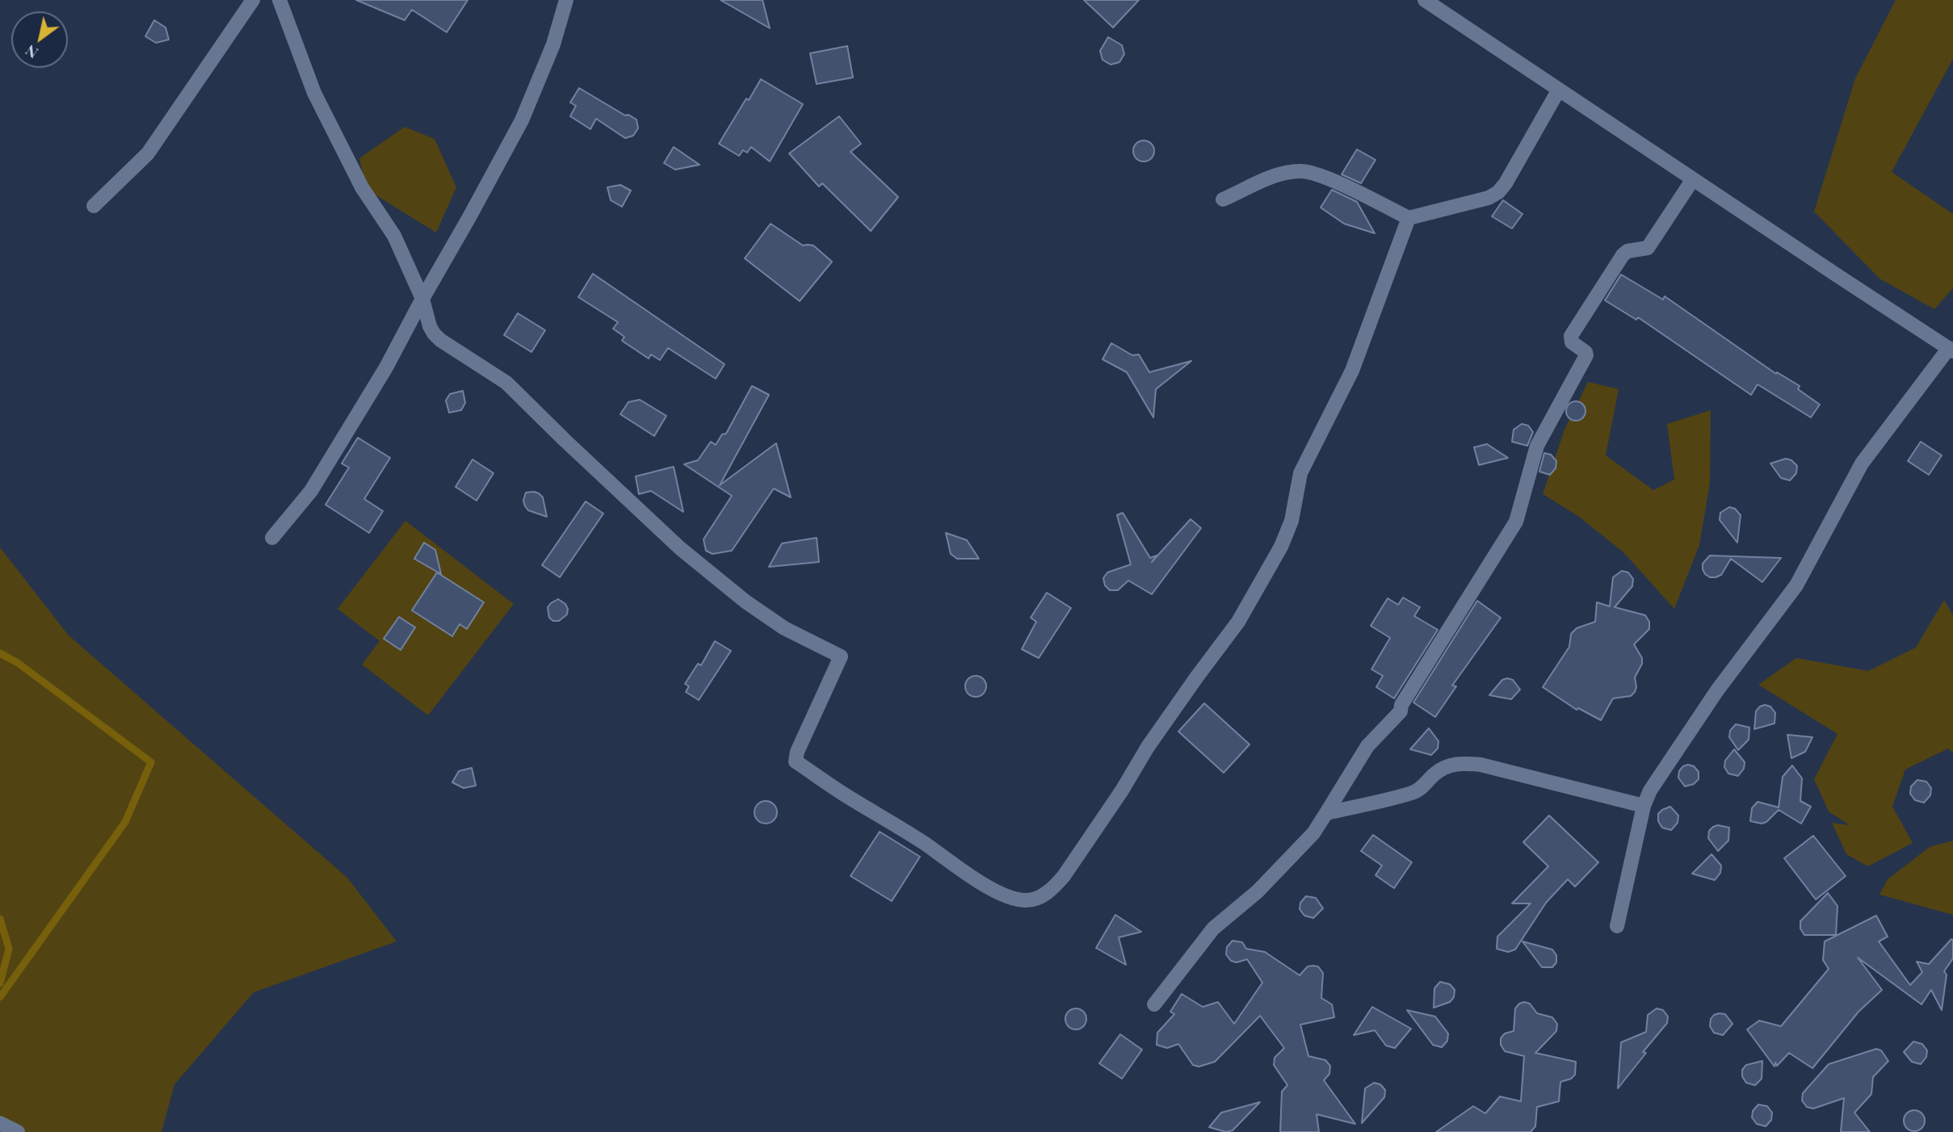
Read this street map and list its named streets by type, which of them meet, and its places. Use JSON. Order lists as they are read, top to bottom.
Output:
{
  "north": "bottom left"
}
